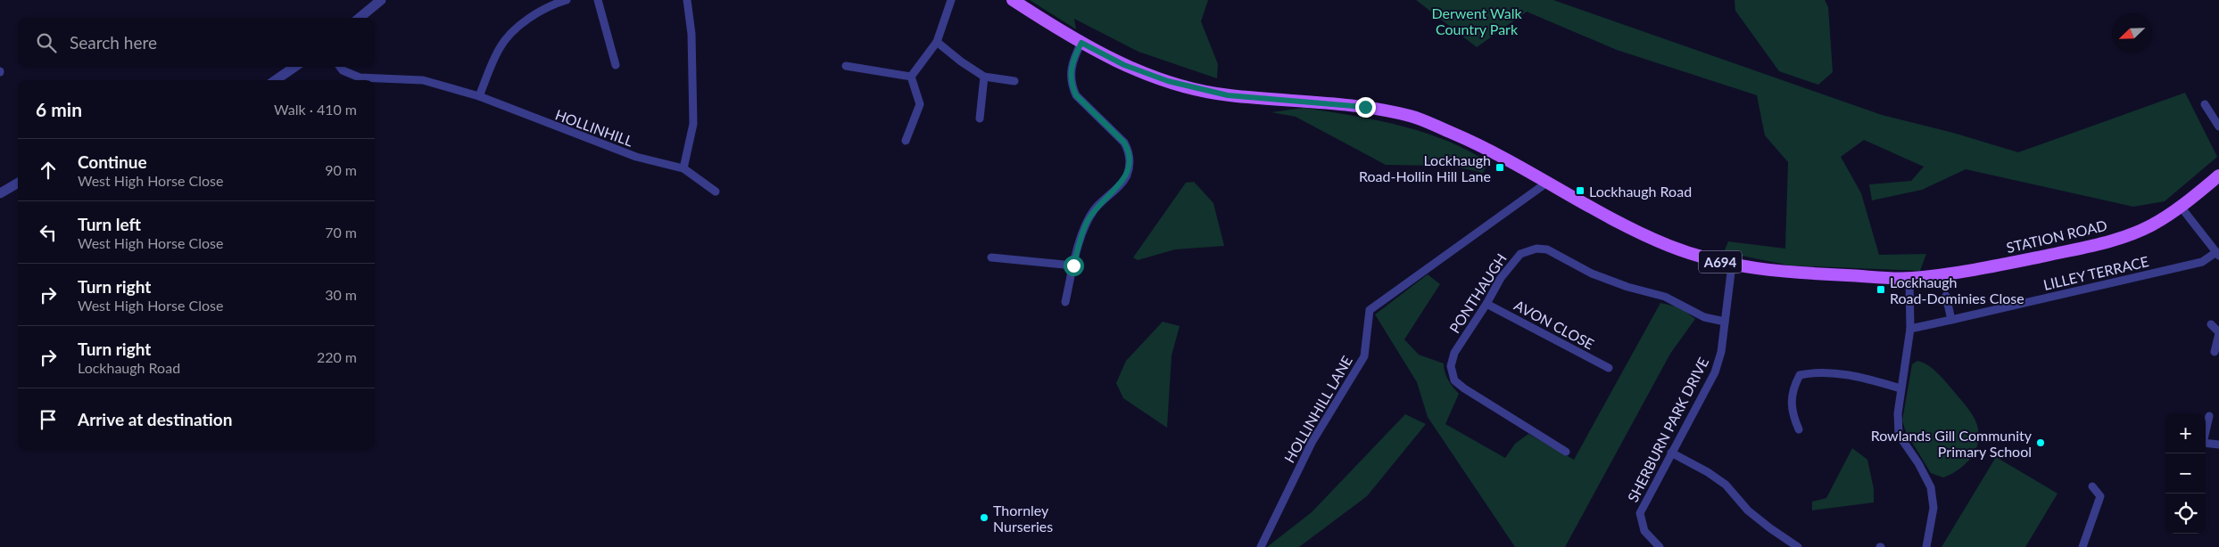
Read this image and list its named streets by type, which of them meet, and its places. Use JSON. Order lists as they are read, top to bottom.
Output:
{
  "streets": {
    "main road": ["STATION ROAD", "A694"],
    "street": [
      "HOLLINHILL",
      "LILLEY TERRACE",
      "PONTHAUGH",
      "AVON CLOSE",
      "HOLLINHILL LANE",
      "SHERBURN PARK DRIVE"
    ]
  },
  "crossings": [
    ["STATION ROAD", "A694"],
    ["A694", "HOLLINHILL LANE"],
    ["A694", "SHERBURN PARK DRIVE"],
    ["PONTHAUGH", "AVON CLOSE"],
    ["PONTHAUGH", "SHERBURN PARK DRIVE"]
  ],
  "parks": ["Derwent Walk Country Park"],
  "places": {
    "transit": ["Lockhaugh Road-Hollin Hill Lane", "Lockhaugh Road", "Lockhaugh Road-Dominies Close"],
    "other": ["Rowlands Gill Community Primary School", "Thornley Nurseries"]
  },
  "north": "bottom left",
  "page": {
    "search": "Search here",
    "heading": ["6 min", "Walk · 410 m"],
    "list": [
      ["Continue", "West High Horse Close", "90 m"],
      ["Turn left", "West High Horse Close", "70 m"],
      ["Turn right", "West High Horse Close", "30 m"],
      ["Turn right", "Lockhaugh Road", "220 m"],
      "Arrive at destination"
    ],
    "map_buttons": ["+", "−"]
  }
}
